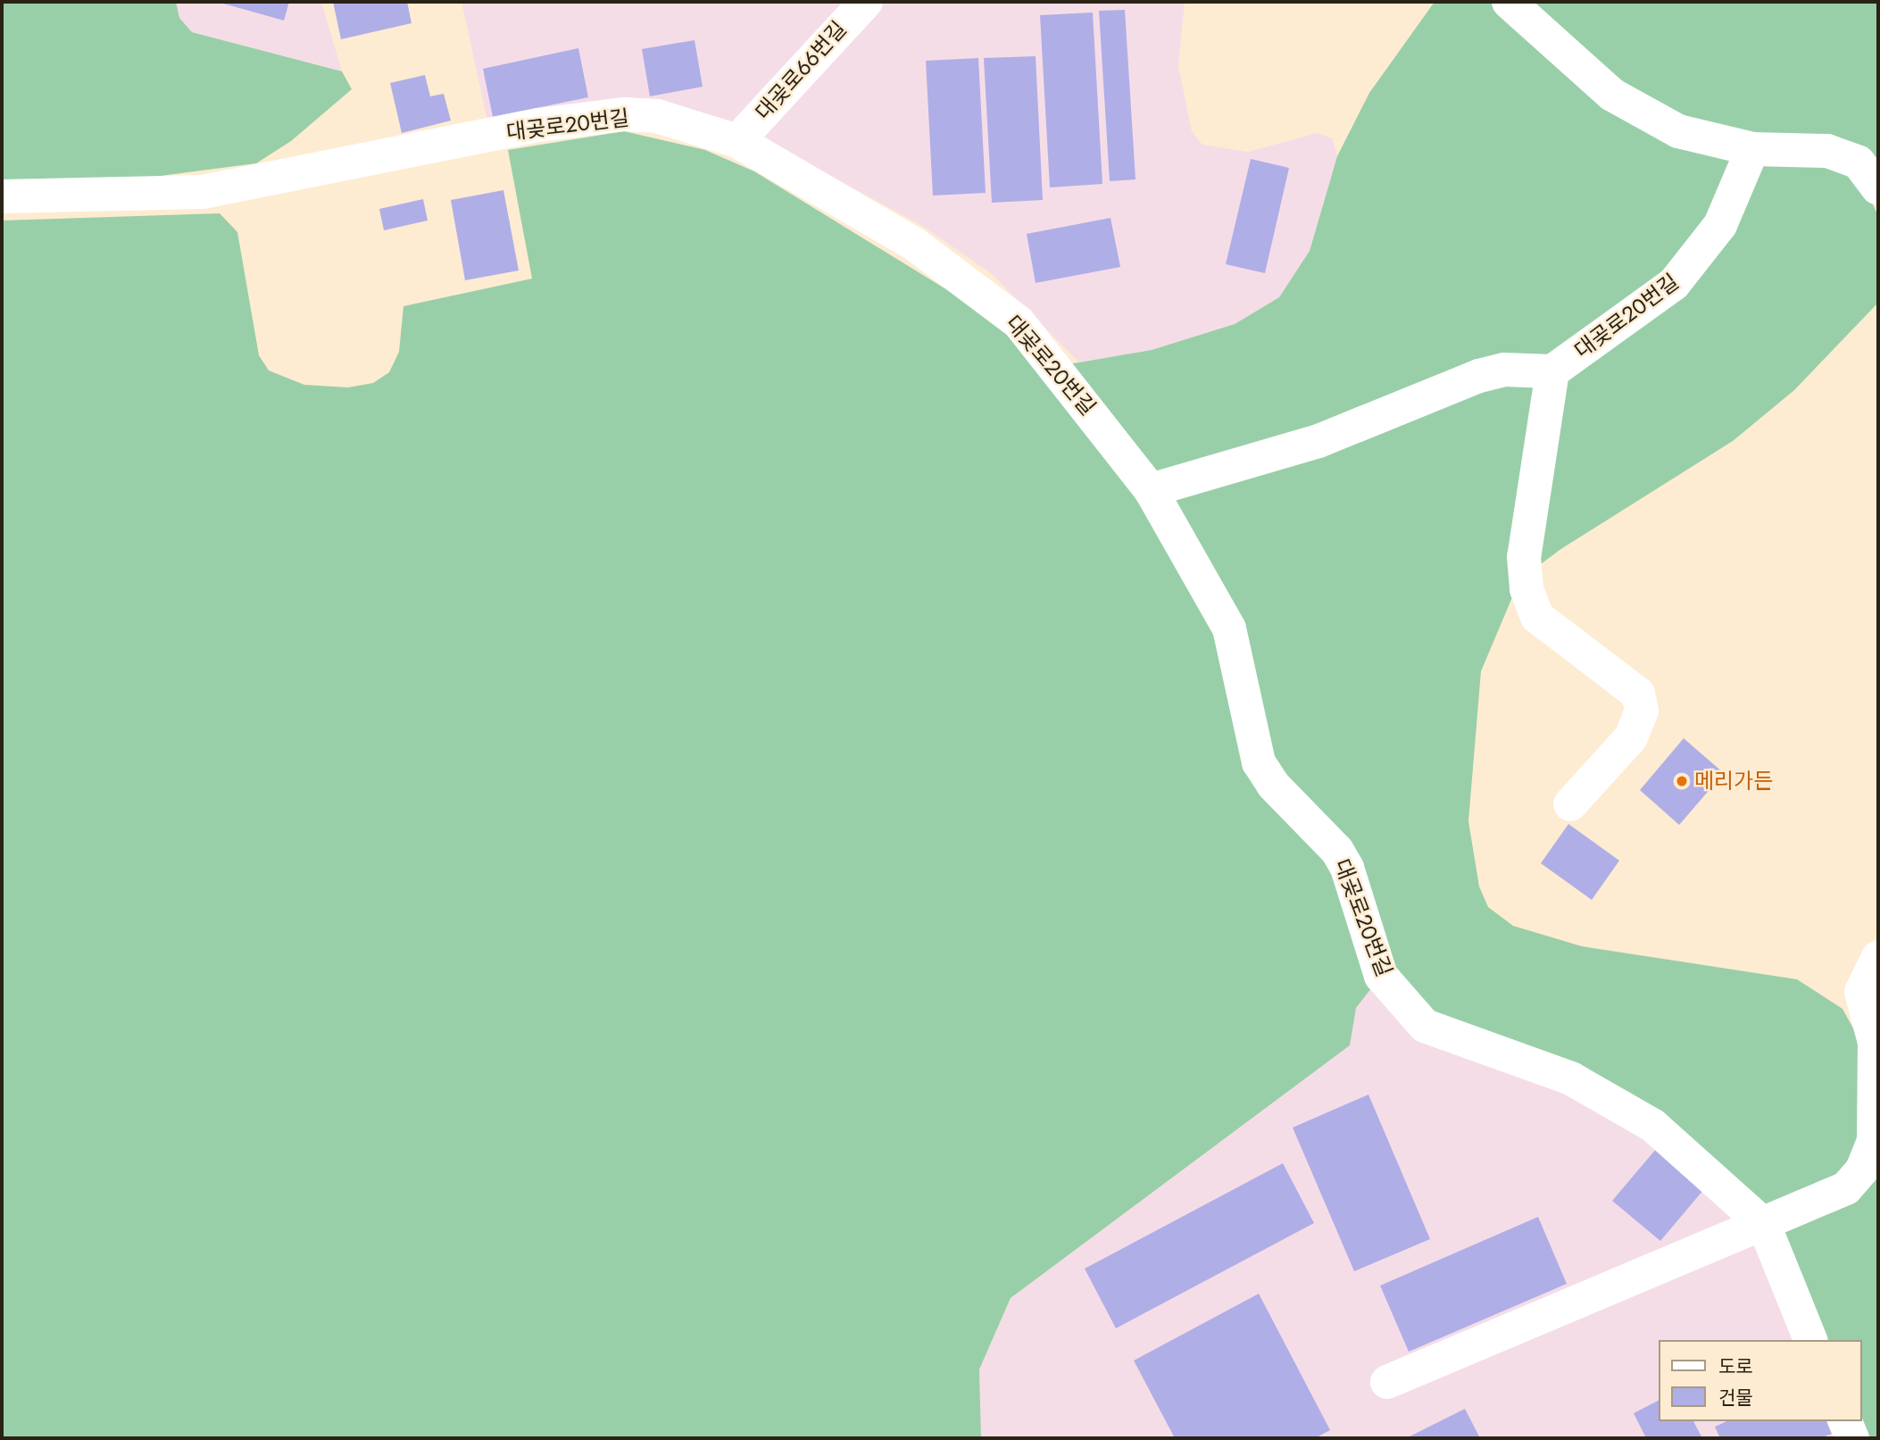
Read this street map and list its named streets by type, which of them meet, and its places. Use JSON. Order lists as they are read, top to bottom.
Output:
{
  "streets": {
    "street": ["대곶로66번길", "대곶로20번길"]
  },
  "crossings": [
    ["대곶로66번길", "대곶로20번길"]
  ],
  "places": ["메리가든"],
  "legend": ["도로", "건물"]
}
